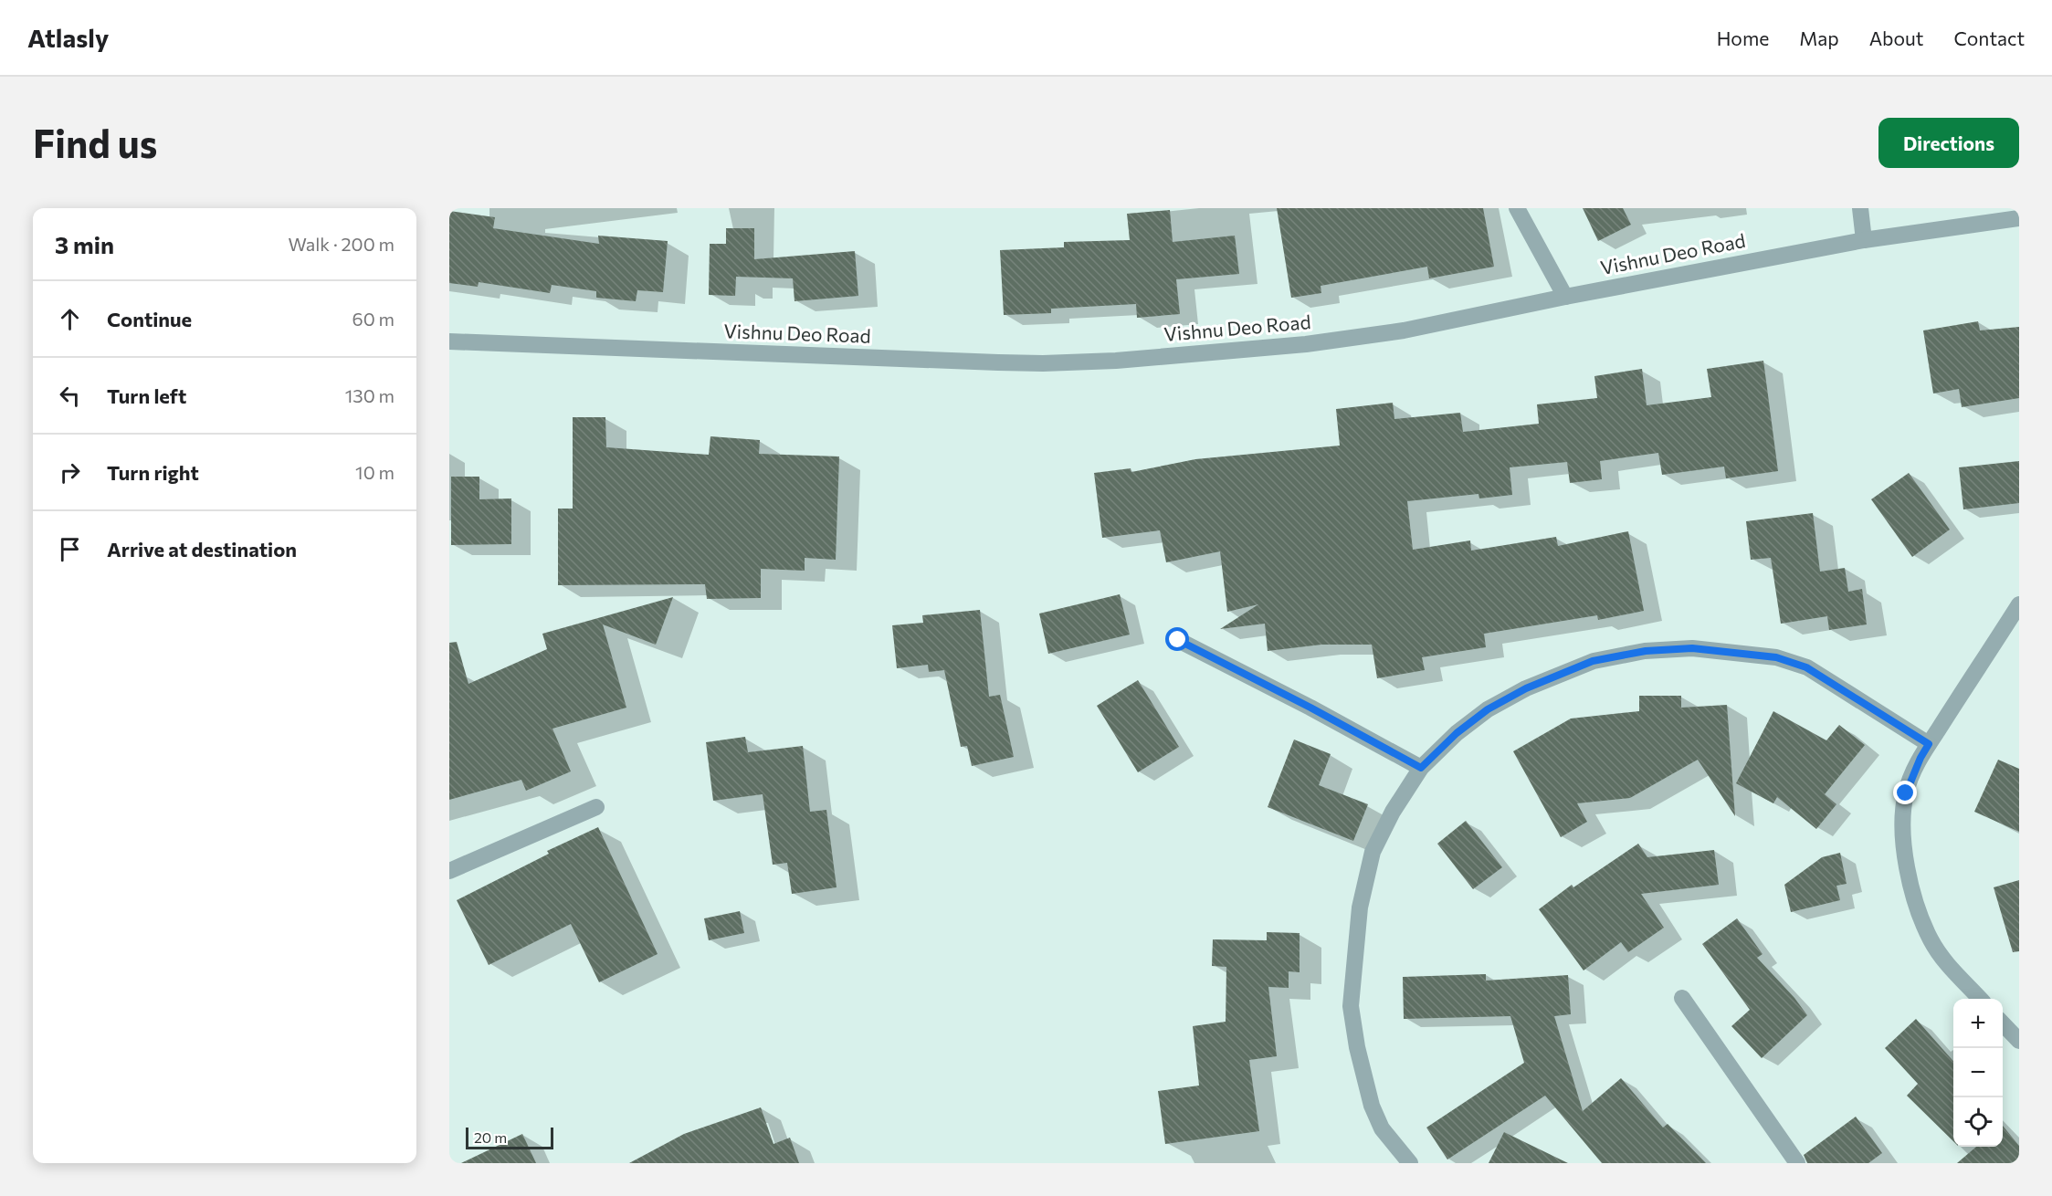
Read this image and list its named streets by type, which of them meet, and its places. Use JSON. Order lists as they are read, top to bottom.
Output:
{
  "streets": {
    "street": ["Vishnu Deo Road"]
  },
  "scale_bar": "20 m",
  "page": {
    "header": "Atlasly",
    "nav": [
      "Home",
      "Map",
      "About",
      "Contact"
    ],
    "buttons": "Directions",
    "title": "Find us",
    "heading": ["3 min", "Walk · 200 m"],
    "list": [
      ["Continue", "60 m"],
      ["Turn left", "130 m"],
      ["Turn right", "10 m"],
      "Arrive at destination"
    ],
    "map_buttons": ["+", "−"],
    "scale": "20 m"
  }
}
